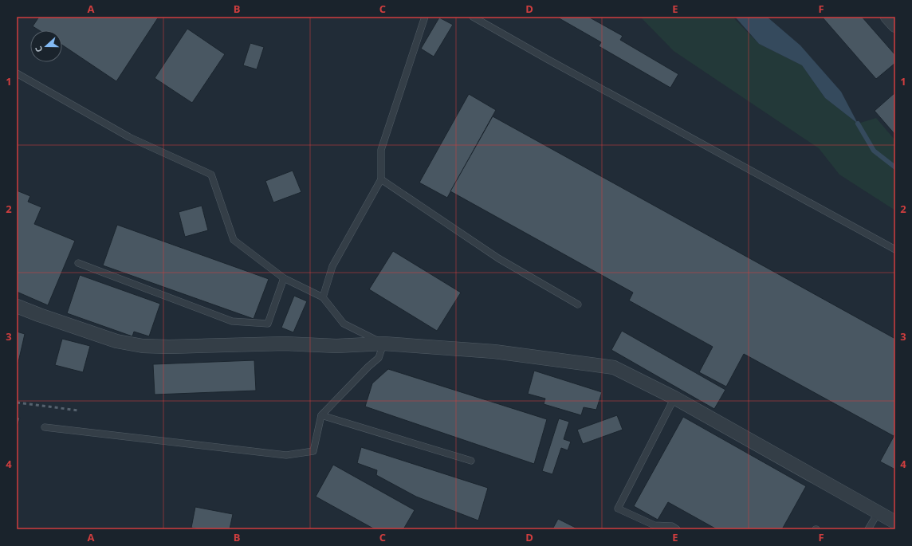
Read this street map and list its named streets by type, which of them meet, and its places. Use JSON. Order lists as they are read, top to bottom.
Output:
{
  "north": "left",
  "grid": {
    "columns": [
      "A",
      "B",
      "C",
      "D",
      "E",
      "F"
    ],
    "rows": [
      "1",
      "2",
      "3",
      "4"
    ]
  }
}
